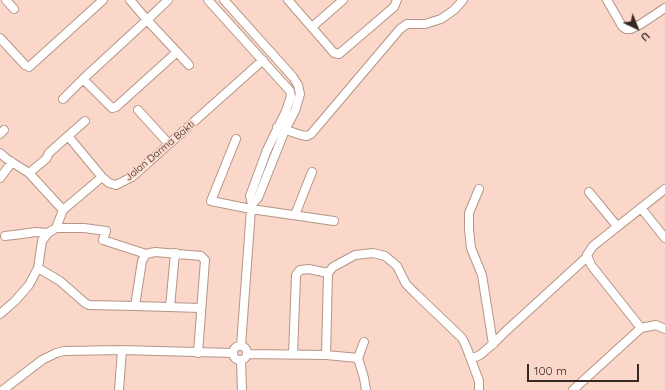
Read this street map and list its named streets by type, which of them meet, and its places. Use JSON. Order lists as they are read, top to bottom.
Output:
{
  "streets": {
    "street": ["Jalan Darma Bakti"]
  },
  "scale_bar": "100 m",
  "north": "bottom right"
}
